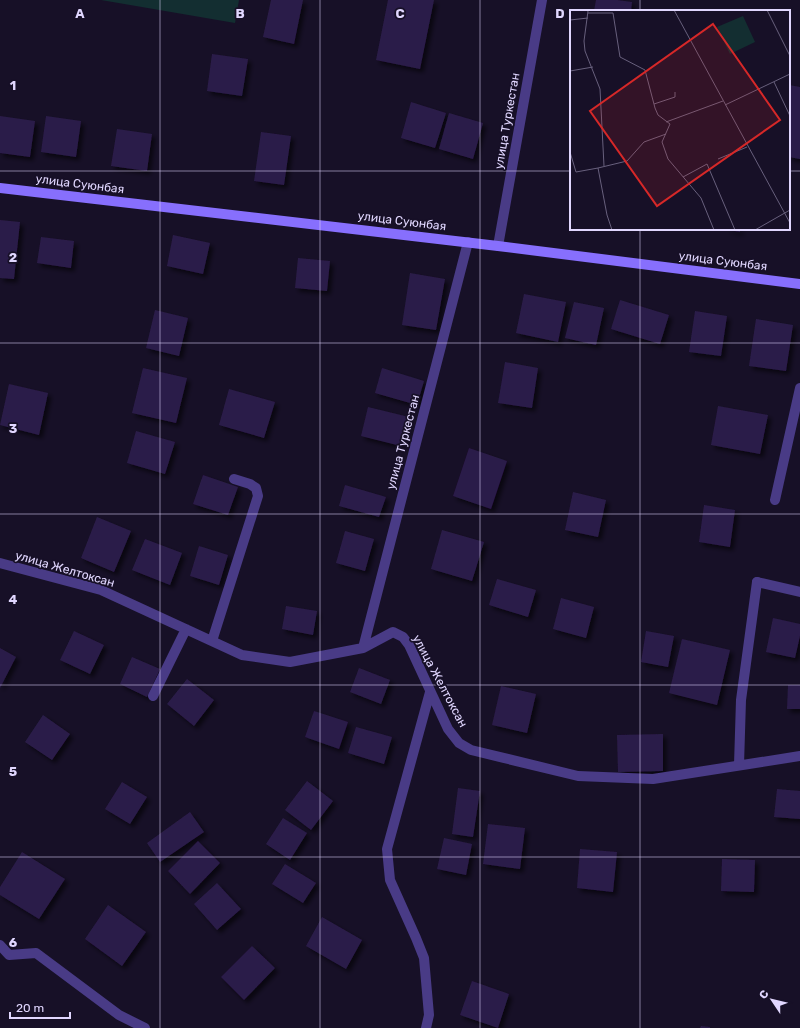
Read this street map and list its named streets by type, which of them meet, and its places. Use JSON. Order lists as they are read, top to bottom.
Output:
{
  "streets": {
    "main road": ["улица Суюнбая"],
    "street": ["улица Туркестан", "улица Желтоксан"]
  },
  "crossings": [
    ["улица Туркестан", "улица Суюнбая"],
    ["улица Туркестан", "улица Желтоксан"]
  ],
  "scale_bar": "20 m",
  "north": "top left",
  "grid": {
    "columns": [
      "A",
      "B",
      "C",
      "D"
    ],
    "rows": [
      "1",
      "2",
      "3",
      "4",
      "5",
      "6"
    ]
  }
}
